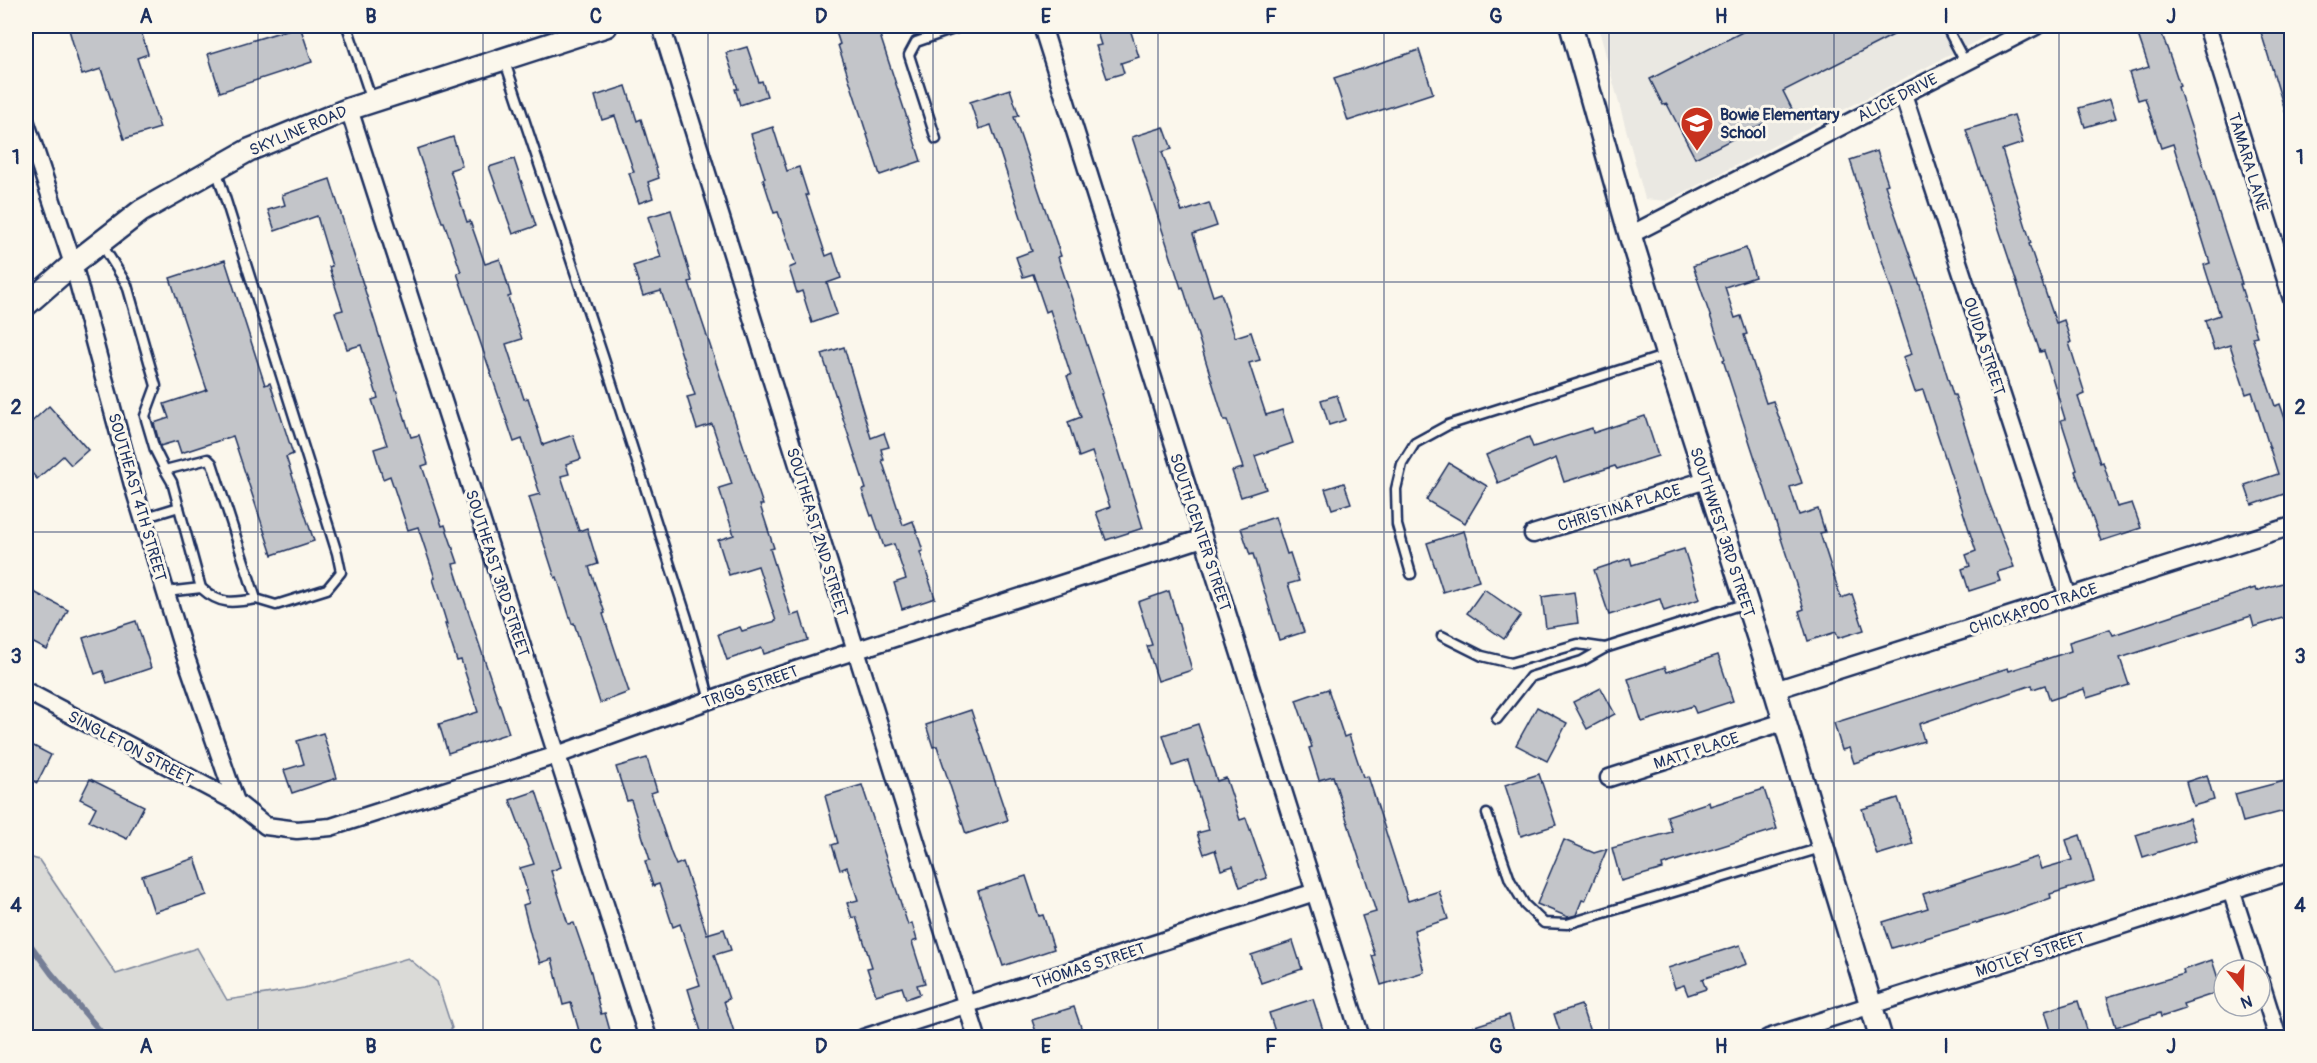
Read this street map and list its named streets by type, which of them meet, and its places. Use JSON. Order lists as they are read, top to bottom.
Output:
{
  "streets": {
    "street": [
      "ALICE DRIVE",
      "SKYLINE ROAD",
      "TAMARA LANE",
      "OUIDA STREET",
      "SOUTHEAST 4TH STREET",
      "CHRISTINA PLACE",
      "SOUTHEAST 2ND STREET",
      "SOUTH CENTER STREET",
      "SOUTHWEST 3RD STREET",
      "SOUTHEAST 3RD STREET",
      "CHICKAPOO TRACE",
      "TRIGG STREET",
      "SINGLETON STREET",
      "MATT PLACE",
      "MOTLEY STREET",
      "THOMAS STREET"
    ]
  },
  "crossings": [
    ["ALICE DRIVE", "OUIDA STREET"],
    ["ALICE DRIVE", "SOUTHWEST 3RD STREET"],
    ["SKYLINE ROAD", "SOUTHEAST 4TH STREET"],
    ["SKYLINE ROAD", "SOUTHEAST 3RD STREET"],
    ["OUIDA STREET", "CHICKAPOO TRACE"],
    ["SOUTHEAST 4TH STREET", "TRIGG STREET"],
    ["SOUTHEAST 4TH STREET", "SINGLETON STREET"],
    ["CHRISTINA PLACE", "SOUTHWEST 3RD STREET"],
    ["SOUTHEAST 2ND STREET", "TRIGG STREET"],
    ["SOUTHEAST 2ND STREET", "THOMAS STREET"],
    ["SOUTH CENTER STREET", "TRIGG STREET"],
    ["SOUTH CENTER STREET", "THOMAS STREET"],
    ["SOUTHWEST 3RD STREET", "CHICKAPOO TRACE"],
    ["SOUTHWEST 3RD STREET", "MATT PLACE"],
    ["SOUTHWEST 3RD STREET", "MOTLEY STREET"],
    ["SOUTHEAST 3RD STREET", "TRIGG STREET"],
    ["TRIGG STREET", "SINGLETON STREET"]
  ],
  "places": {
    "school or university": ["Bowie Elementary School"]
  },
  "north": "bottom",
  "grid": {
    "columns": [
      "A",
      "B",
      "C",
      "D",
      "E",
      "F",
      "G",
      "H",
      "I",
      "J"
    ],
    "rows": [
      "1",
      "2",
      "3",
      "4"
    ]
  }
}
